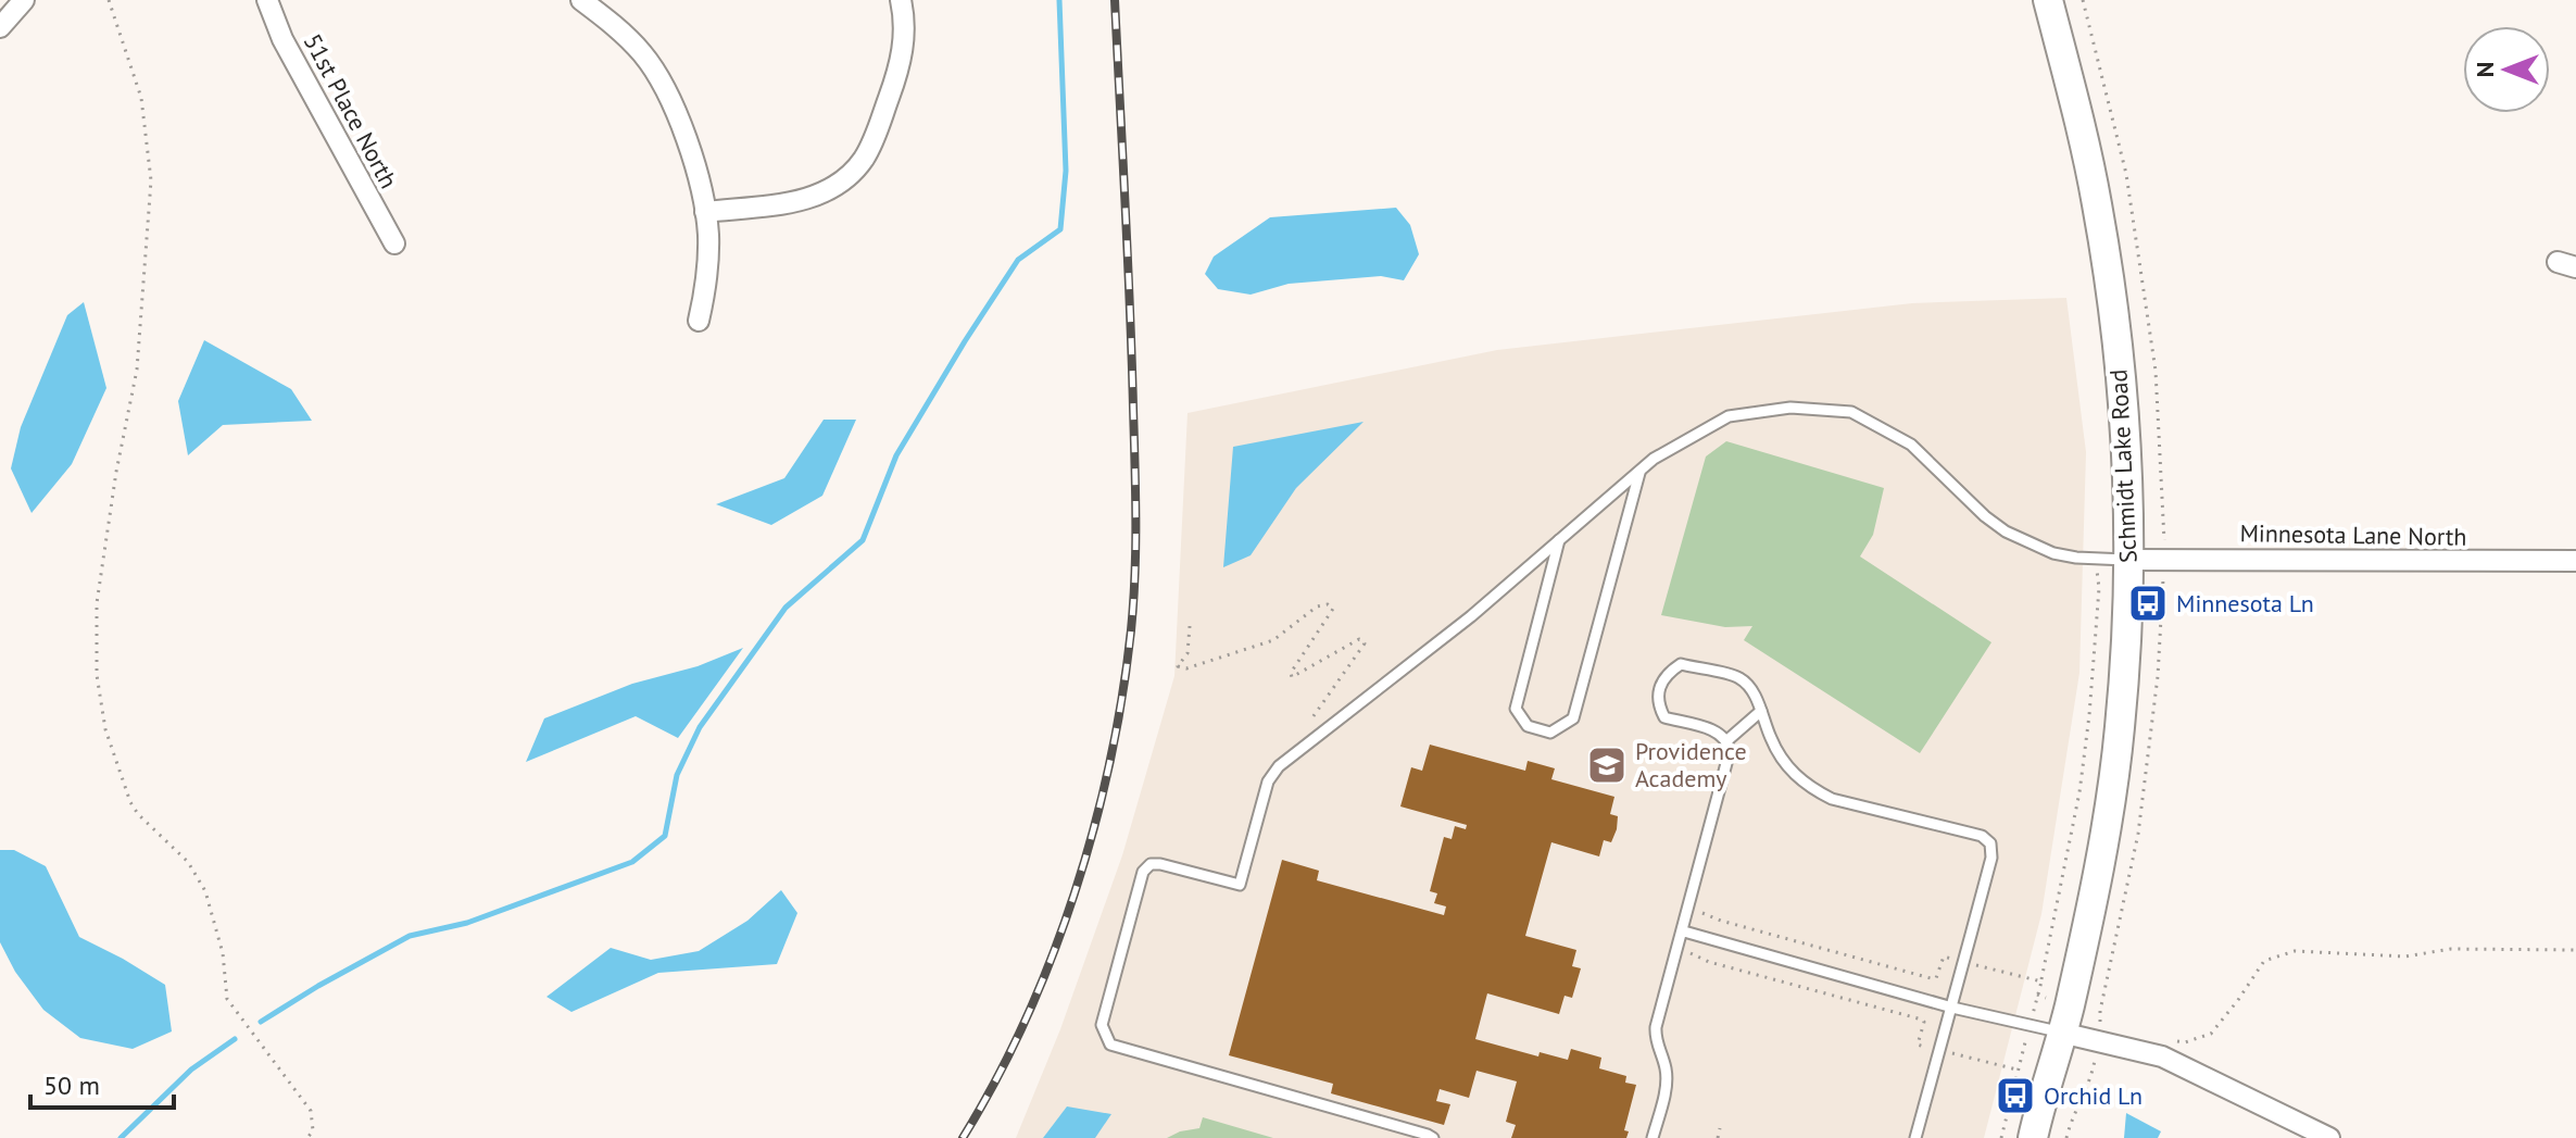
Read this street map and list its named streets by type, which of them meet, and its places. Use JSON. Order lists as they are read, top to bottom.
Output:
{
  "streets": {
    "street": ["51st Place North", "Schmidt Lake Road", "Minnesota Lane North"]
  },
  "crossings": [
    ["Schmidt Lake Road", "Minnesota Lane North"]
  ],
  "places": {
    "bus stop": ["Minnesota Ln", "Orchid Ln"],
    "school or university": ["Providence Academy"]
  },
  "scale_bar": "50 m",
  "north": "left"
}
